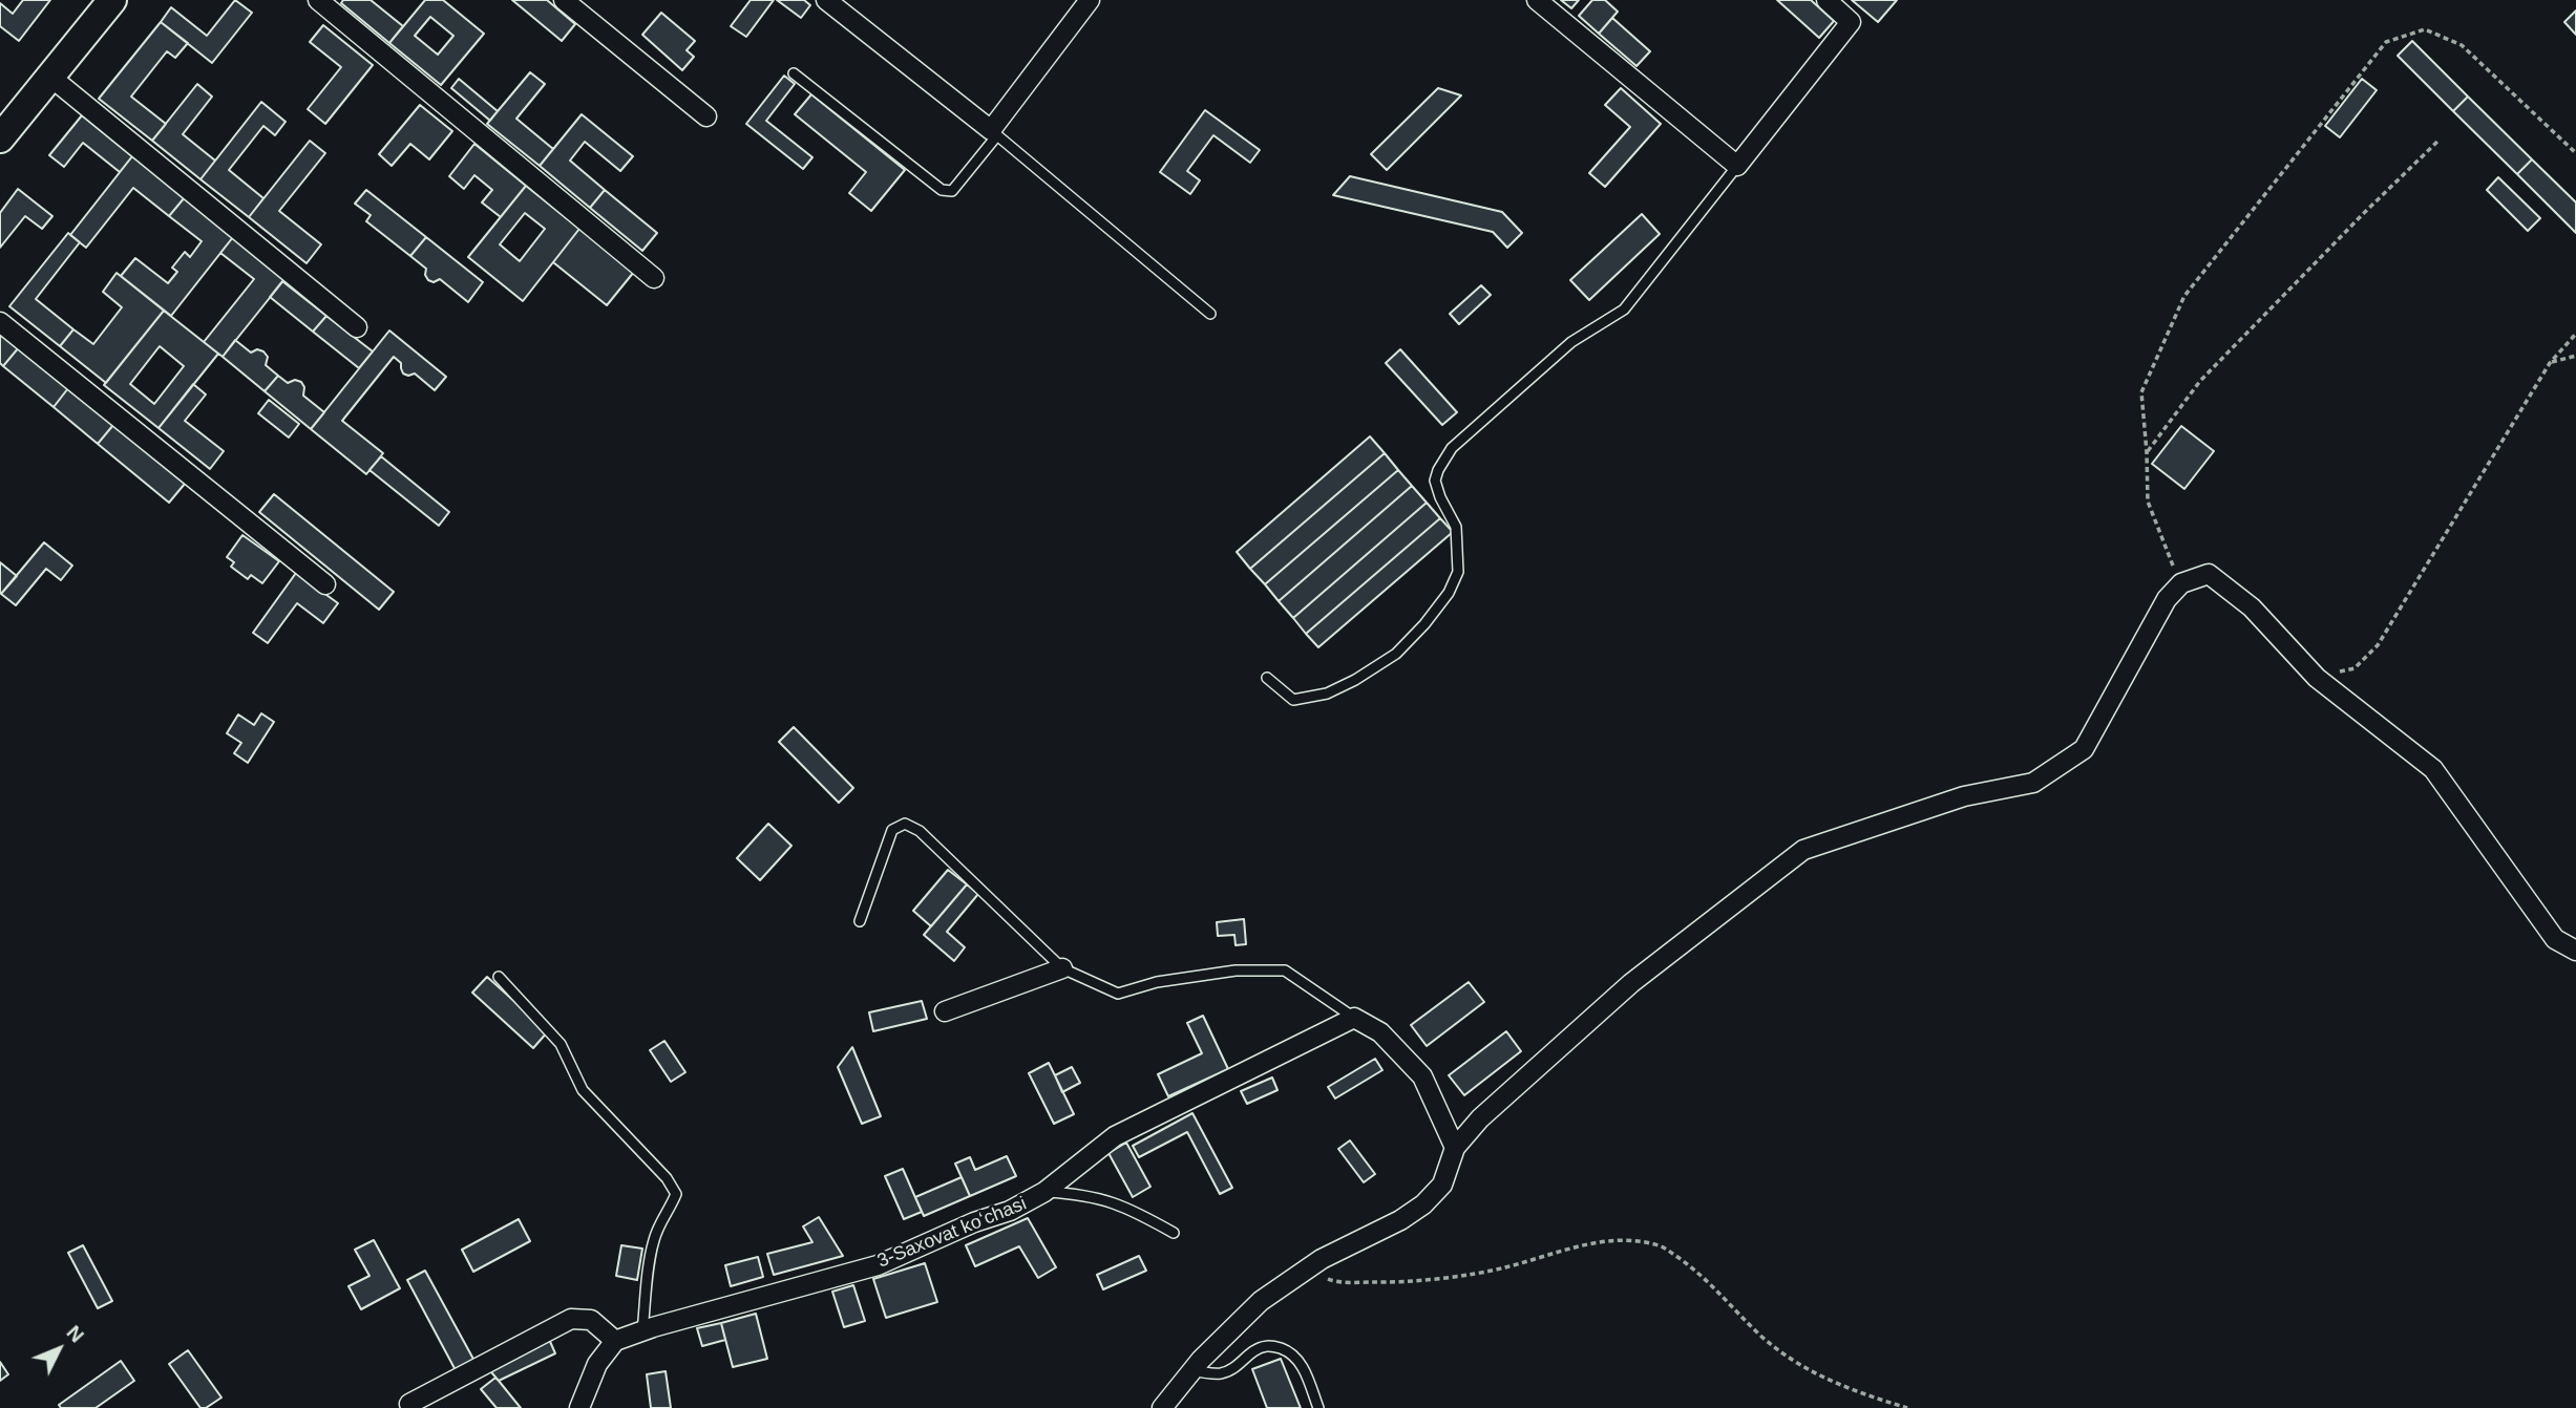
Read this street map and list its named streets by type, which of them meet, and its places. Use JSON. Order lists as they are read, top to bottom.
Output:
{
  "streets": {
    "street": ["3-Saxovat koʻchasi"]
  },
  "north": "top right"
}
